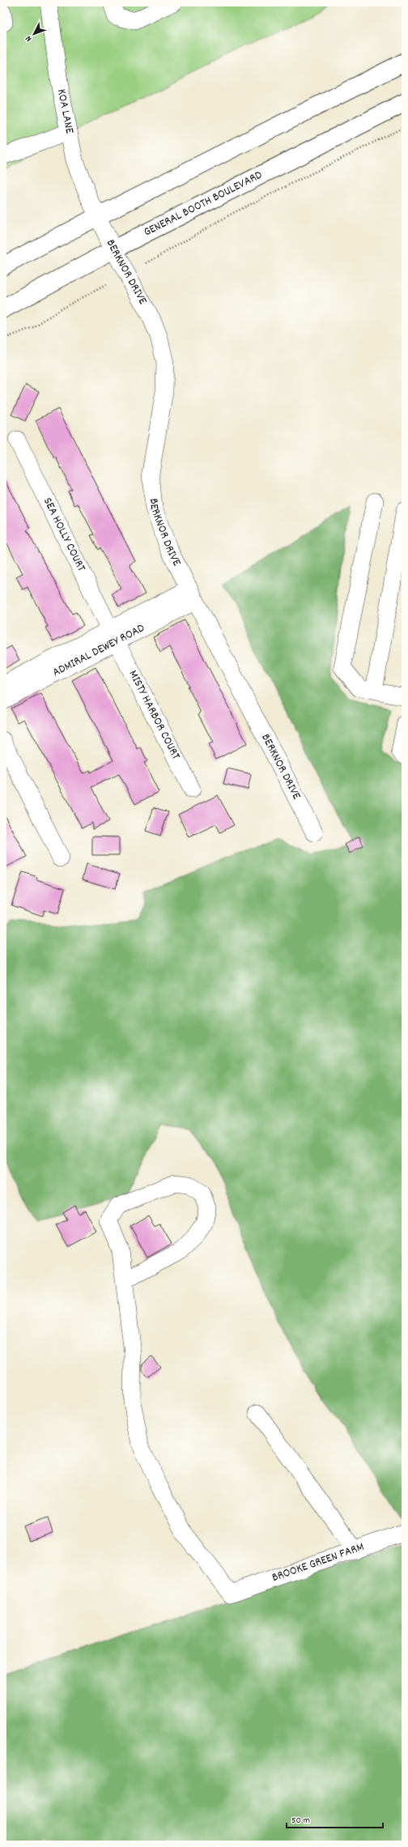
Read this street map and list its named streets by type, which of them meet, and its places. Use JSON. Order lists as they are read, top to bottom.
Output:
{
  "streets": {
    "highway": ["GENERAL BOOTH BOULEVARD"],
    "street": [
      "KOA LANE",
      "BERKNOR DRIVE",
      "SEA HOLLY COURT",
      "ADMIRAL DEWEY ROAD",
      "MISTY HARBOR COURT",
      "BROOKE GREEN FARM"
    ]
  },
  "crossings": [
    ["KOA LANE", "BERKNOR DRIVE"],
    ["GENERAL BOOTH BOULEVARD", "BERKNOR DRIVE"],
    ["BERKNOR DRIVE", "ADMIRAL DEWEY ROAD"],
    ["SEA HOLLY COURT", "ADMIRAL DEWEY ROAD"],
    ["SEA HOLLY COURT", "MISTY HARBOR COURT"],
    ["ADMIRAL DEWEY ROAD", "MISTY HARBOR COURT"]
  ],
  "scale_bar": "50 m",
  "north": "bottom left"
}
